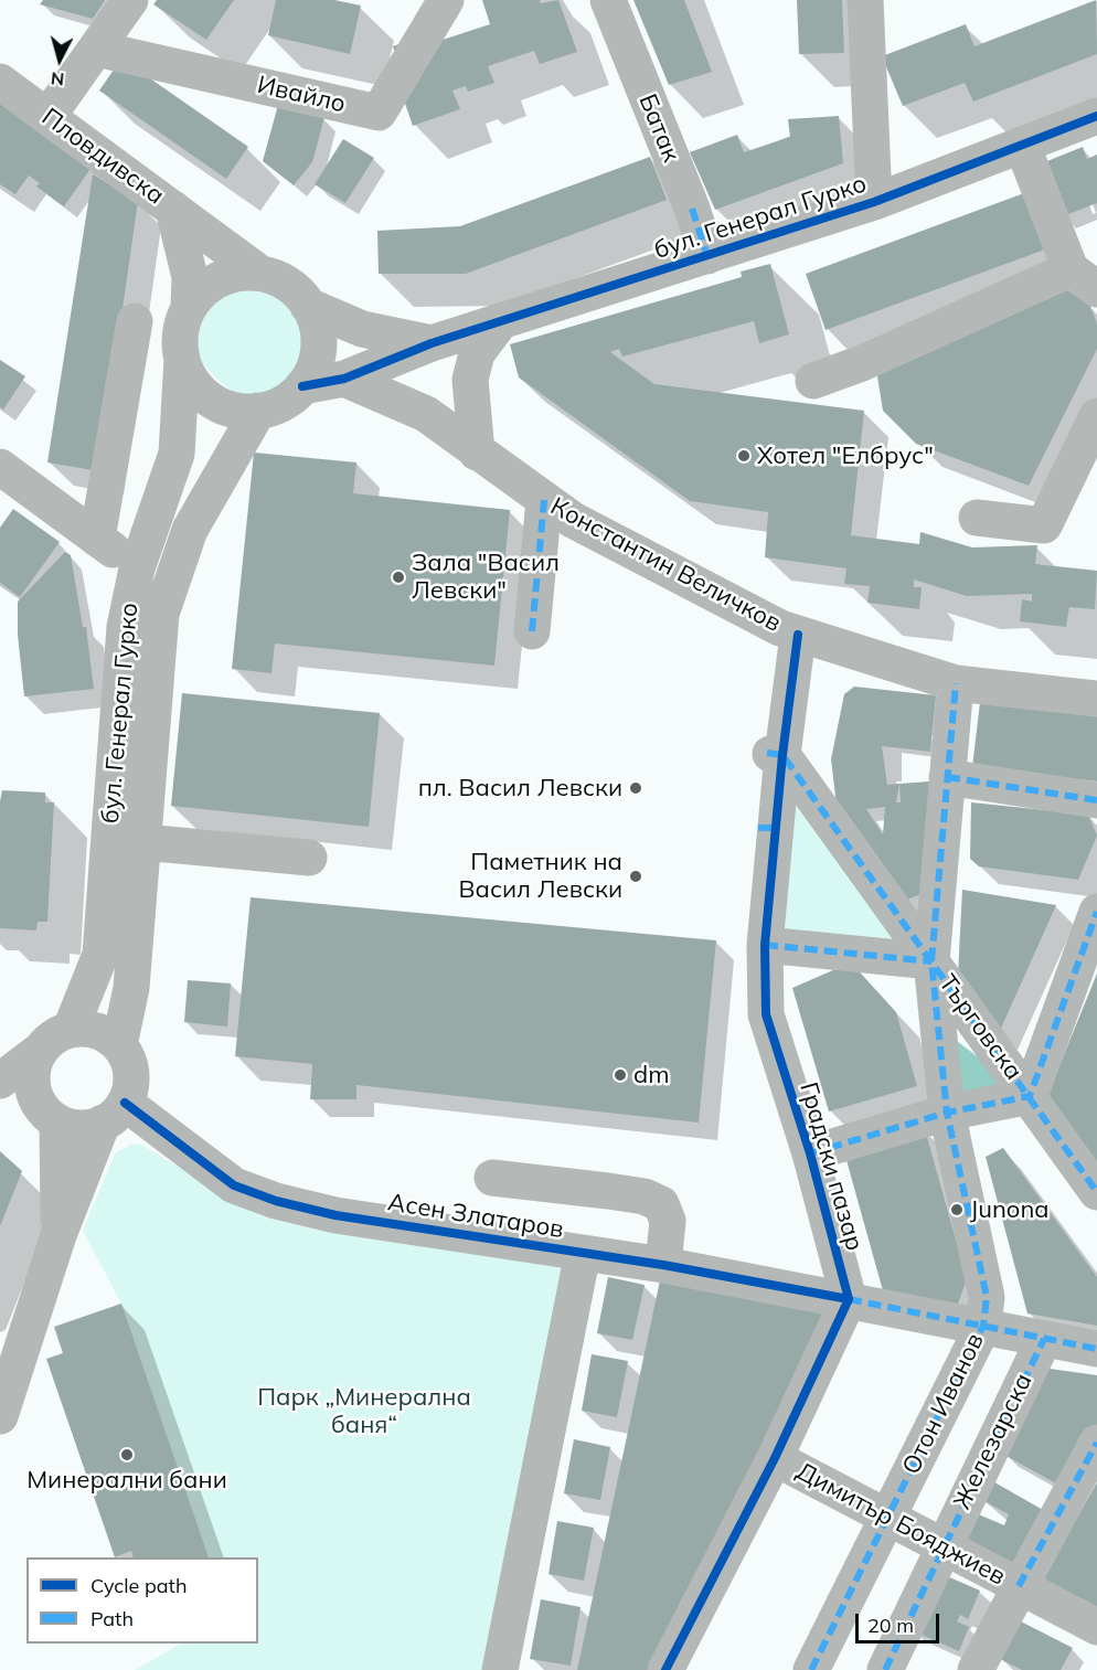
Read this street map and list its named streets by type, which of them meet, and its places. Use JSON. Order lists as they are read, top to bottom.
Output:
{
  "streets": {
    "street": [
      "Ивайло",
      "Батак",
      "Пловдивска",
      "бул. Генерал Гурко",
      "Константин Величков",
      "Търговска",
      "Градски пазар",
      "Асен Златаров",
      "Отон Иванов",
      "Железарска",
      "Димитър Бояджиев"
    ]
  },
  "crossings": [
    ["Батак", "бул. Генерал Гурко"],
    ["Пловдивска", "бул. Генерал Гурко"],
    ["бул. Генерал Гурко", "Константин Величков"],
    ["бул. Генерал Гурко", "Асен Златаров"],
    ["Константин Величков", "Търговска"],
    ["Константин Величков", "Градски пазар"],
    ["Търговска", "Отон Иванов"],
    ["Градски пазар", "Асен Златаров"],
    ["Асен Златаров", "Отон Иванов"],
    ["Асен Златаров", "Железарска"],
    ["Отон Иванов", "Димитър Бояджиев"],
    ["Железарска", "Димитър Бояджиев"]
  ],
  "parks": ["Парк „Минерална баня“"],
  "places": [
    "Хотел \"Елбрус\"",
    "Зала \"Васил Левски\"",
    "пл. Васил Левски",
    "Паметник на Васил Левски",
    "dm",
    "Junona",
    "Минерални бани"
  ],
  "legend": ["Cycle path", "Path"],
  "scale_bar": "20 m",
  "north": "bottom"
}
